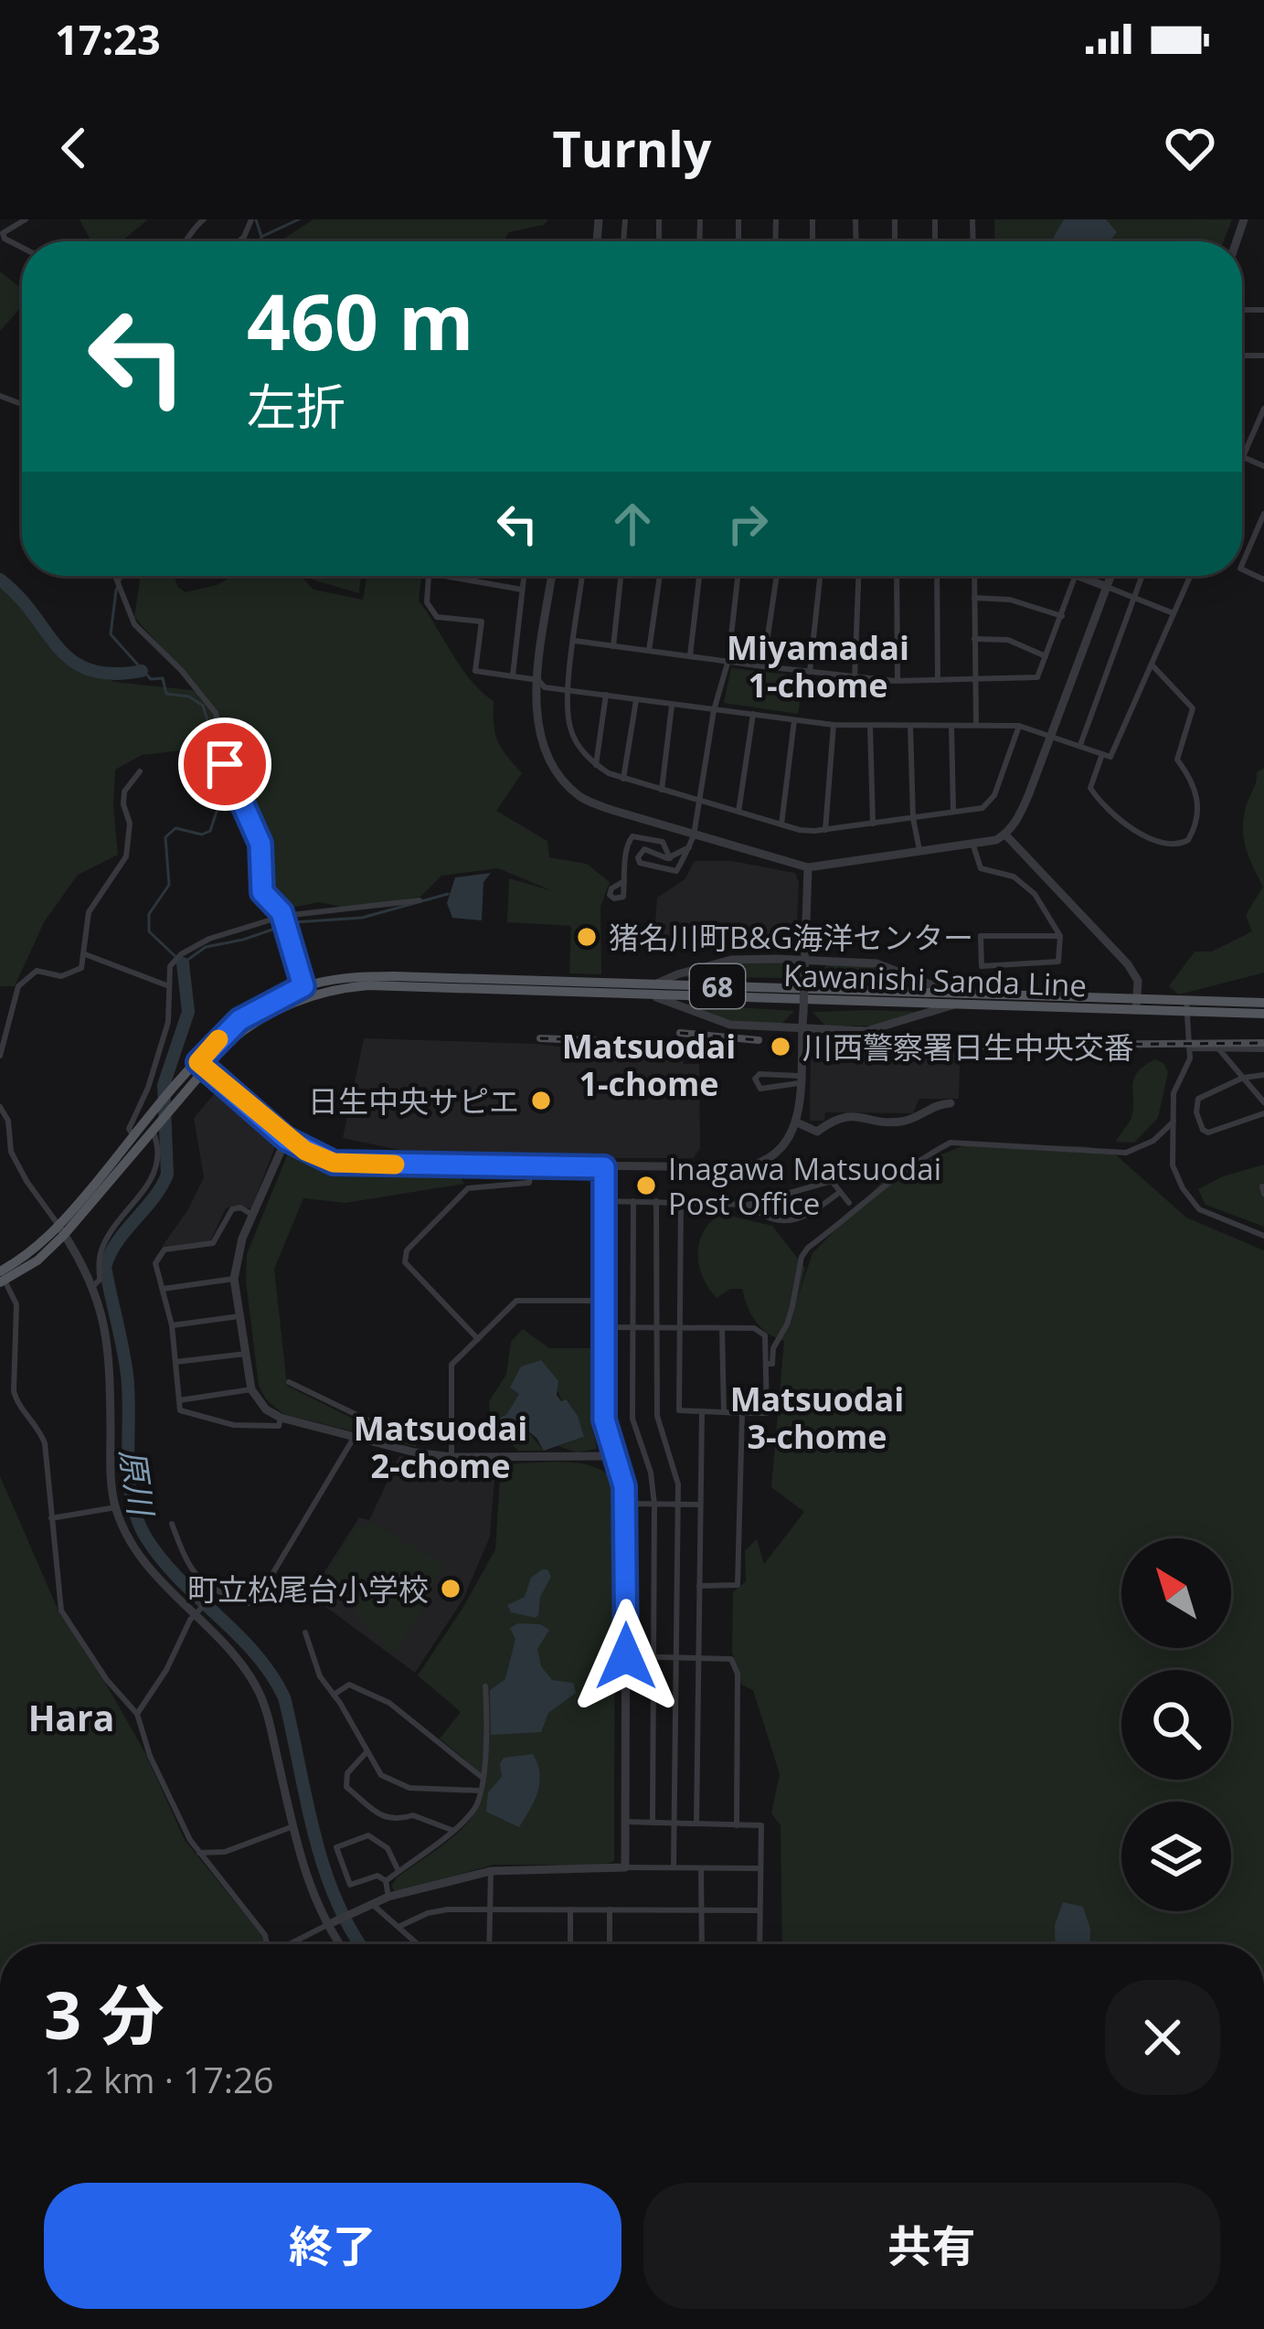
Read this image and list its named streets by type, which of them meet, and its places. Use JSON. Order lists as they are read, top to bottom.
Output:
{
  "streets": {
    "main road": ["Kawanishi Sanda Line", "68"]
  },
  "districts": [
    "Miyamadai 1-chome",
    "Matsuodai 1-chome",
    "Matsuodai 3-chome",
    "Matsuodai 2-chome",
    "Hara"
  ],
  "water": ["原川"],
  "places": [
    "猪名川町B&G海洋センター",
    "川西警察署日生中央交番",
    "日生中央サピエ",
    "Inagawa Matsuodai Post Office",
    "町立松尾台小学校"
  ],
  "north": "top left",
  "page": {
    "status": "17:23",
    "header": "Turnly",
    "turn": ["460 m", "左折"],
    "heading": ["3 分", "1.2 km · 17:26"],
    "buttons": ["終了", "共有"]
  }
}
